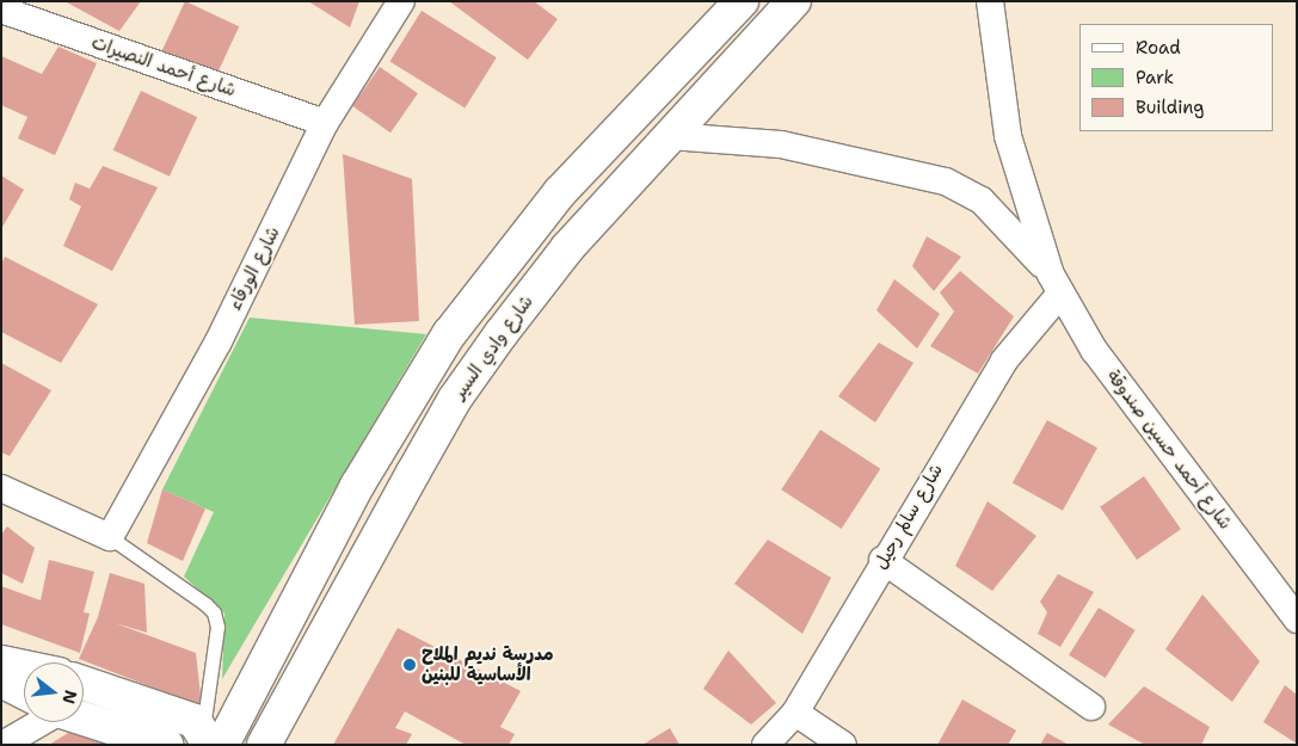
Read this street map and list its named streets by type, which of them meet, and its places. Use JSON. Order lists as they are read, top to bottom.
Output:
{
  "streets": {
    "main road": ["شارع وادي السير"],
    "street": [
      "شارع أحمد النصيرات",
      "شارع الورقاء",
      "شارع أحمد حسين صندوقة",
      "شارع سالم رحيل"
    ]
  },
  "crossings": [
    ["شارع أحمد النصيرات", "شارع الورقاء"],
    ["شارع وادي السير", "شارع أحمد حسين صندوقة"],
    ["شارع أحمد حسين صندوقة", "شارع سالم رحيل"]
  ],
  "places": ["مدرسة نديم الملاح الأساسية للبنين"],
  "legend": ["Road", "Park", "Building"],
  "north": "right"
}
